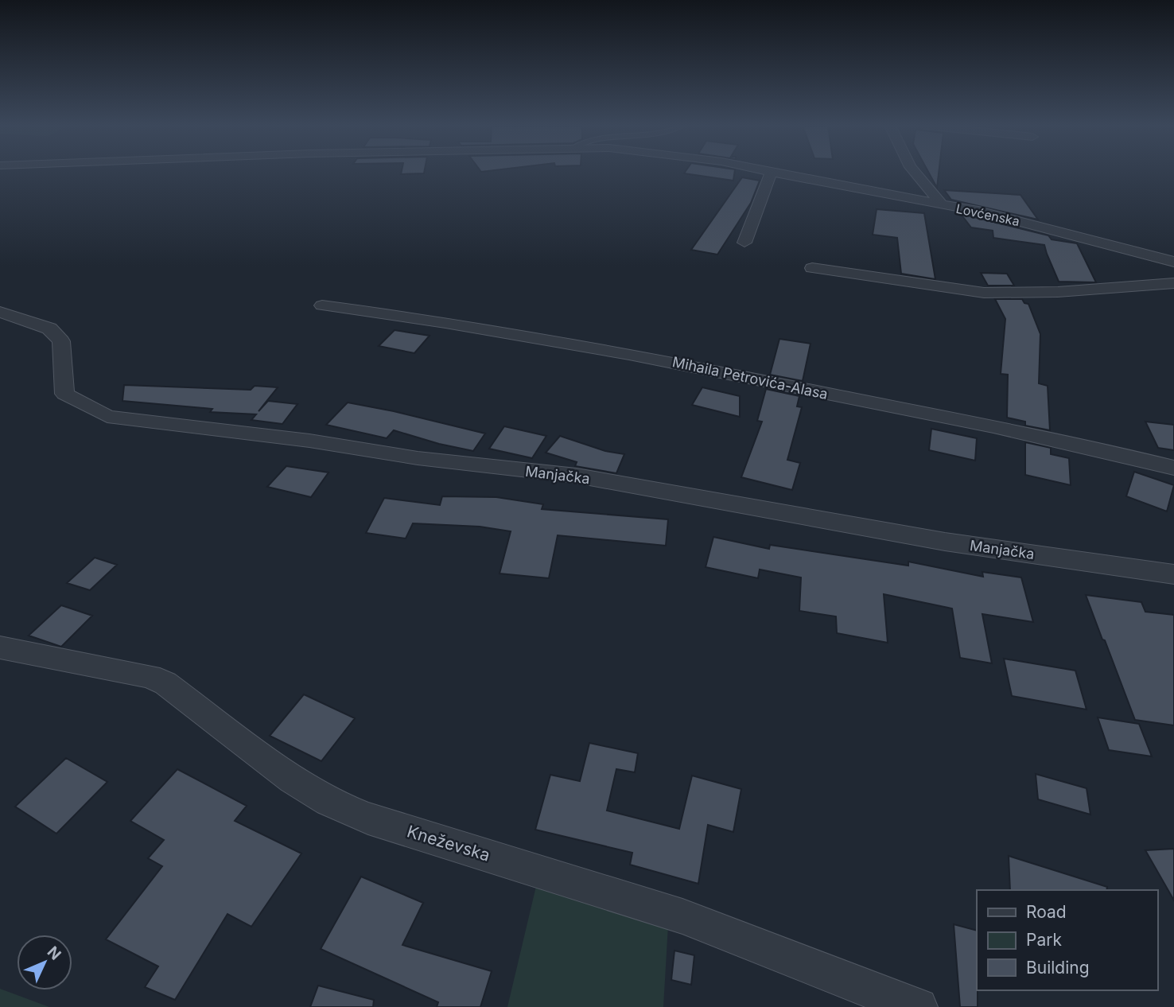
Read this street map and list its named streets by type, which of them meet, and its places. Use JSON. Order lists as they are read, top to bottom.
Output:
{
  "streets": {
    "street": [
      "Lovćenska",
      "Mihaila Petrovića-Alasa",
      "Manjačka",
      "Kneževska"
    ]
  },
  "legend": ["Road", "Park", "Building"],
  "north": "top right"
}
